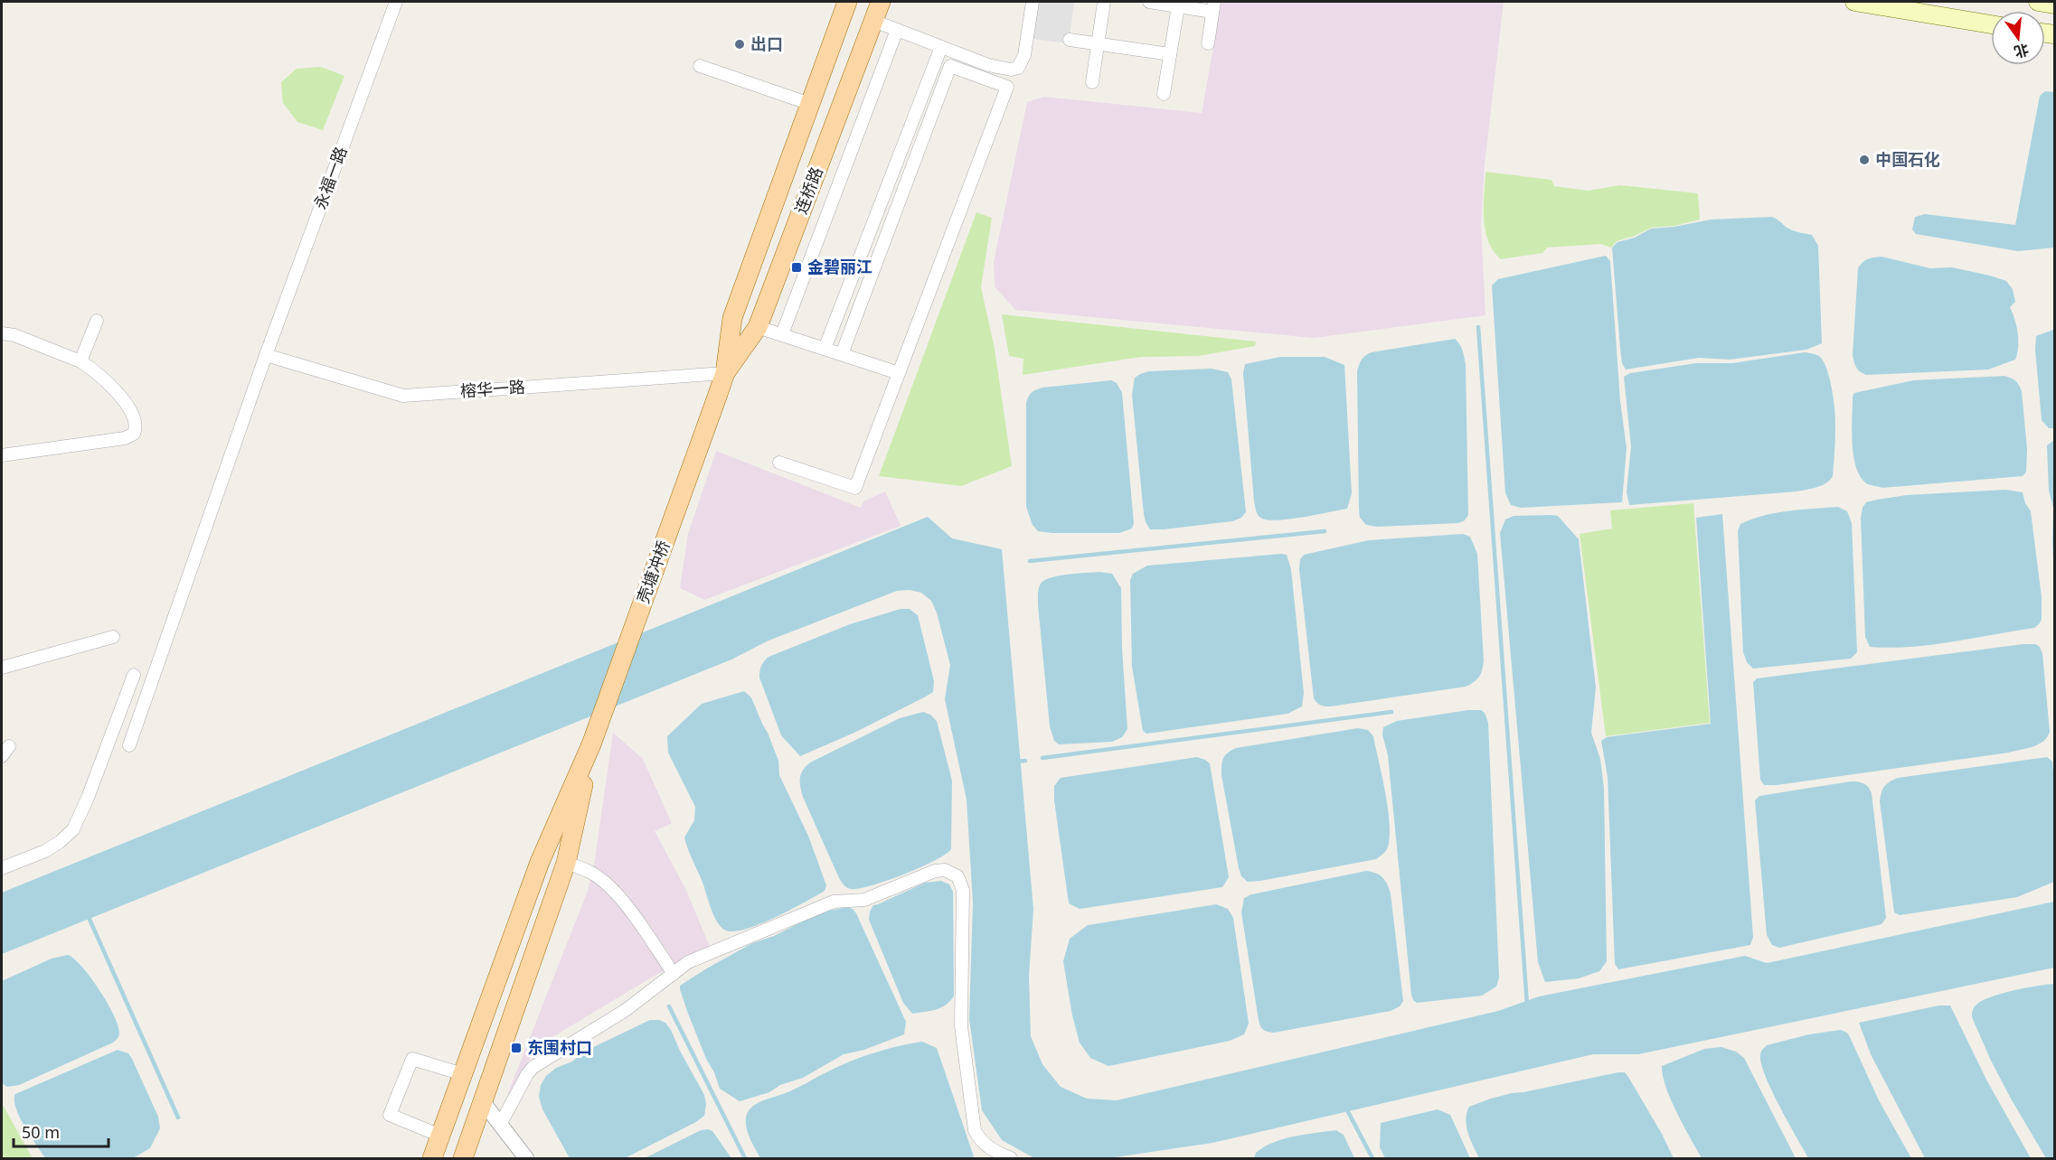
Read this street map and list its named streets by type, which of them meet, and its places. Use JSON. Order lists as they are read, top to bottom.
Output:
{
  "streets": {
    "main road": ["连桥路", "壳塘冲桥"],
    "street": ["永福一路", "榕华一路"]
  },
  "crossings": [
    ["永福一路", "榕华一路"],
    ["连桥路", "榕华一路"],
    ["连桥路", "壳塘冲桥"]
  ],
  "places": {
    "other": ["出口", "中国石化"],
    "transit": ["金碧丽江", "东围村口"]
  },
  "scale_bar": "50 m",
  "north": "bottom"
}
